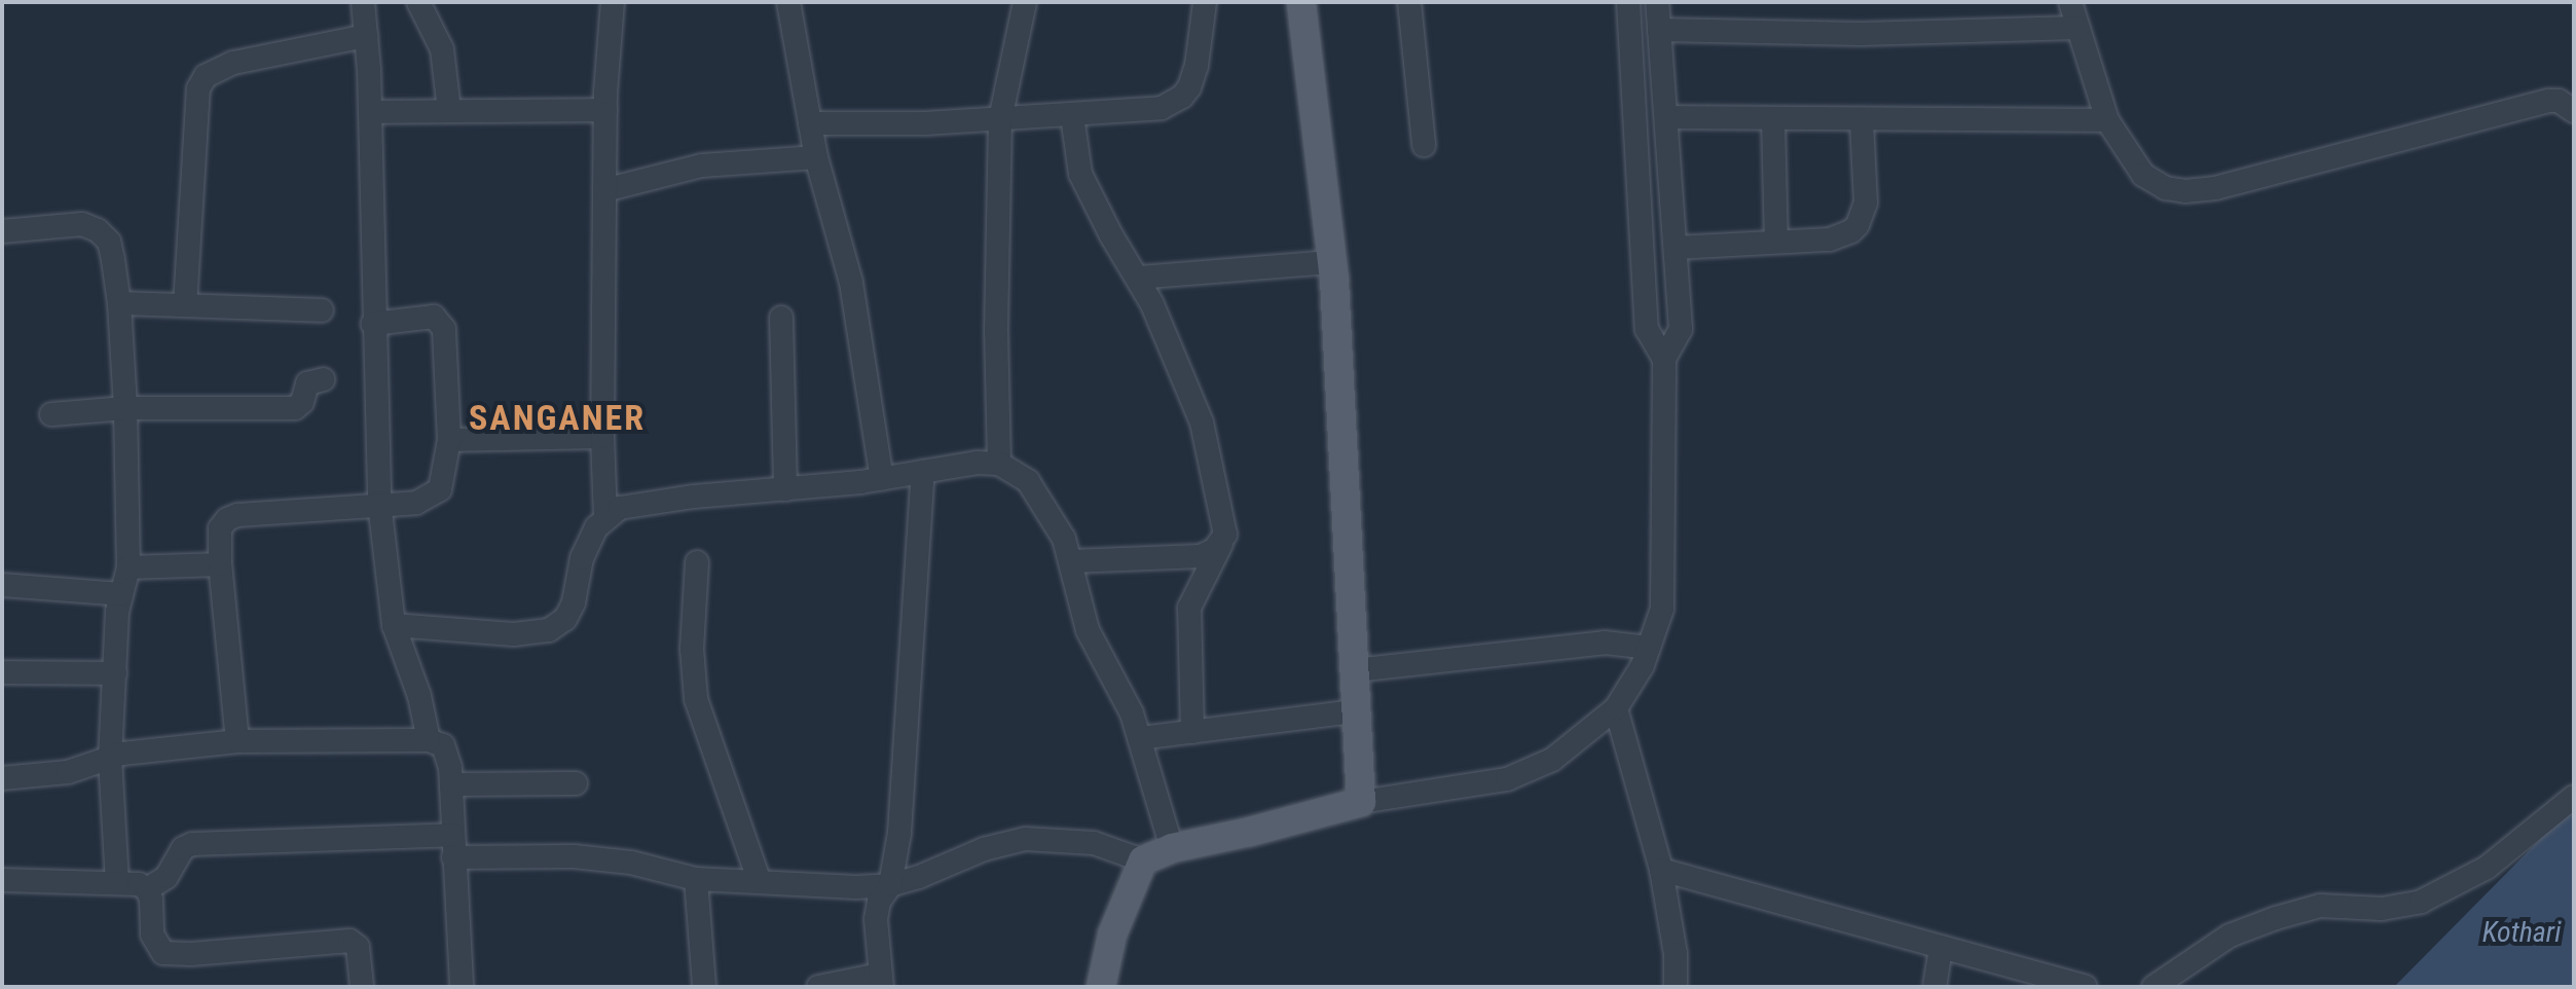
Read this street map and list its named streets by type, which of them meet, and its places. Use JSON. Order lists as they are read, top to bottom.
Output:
{
  "districts": ["SANGANER"],
  "water": ["Kothari"]
}
